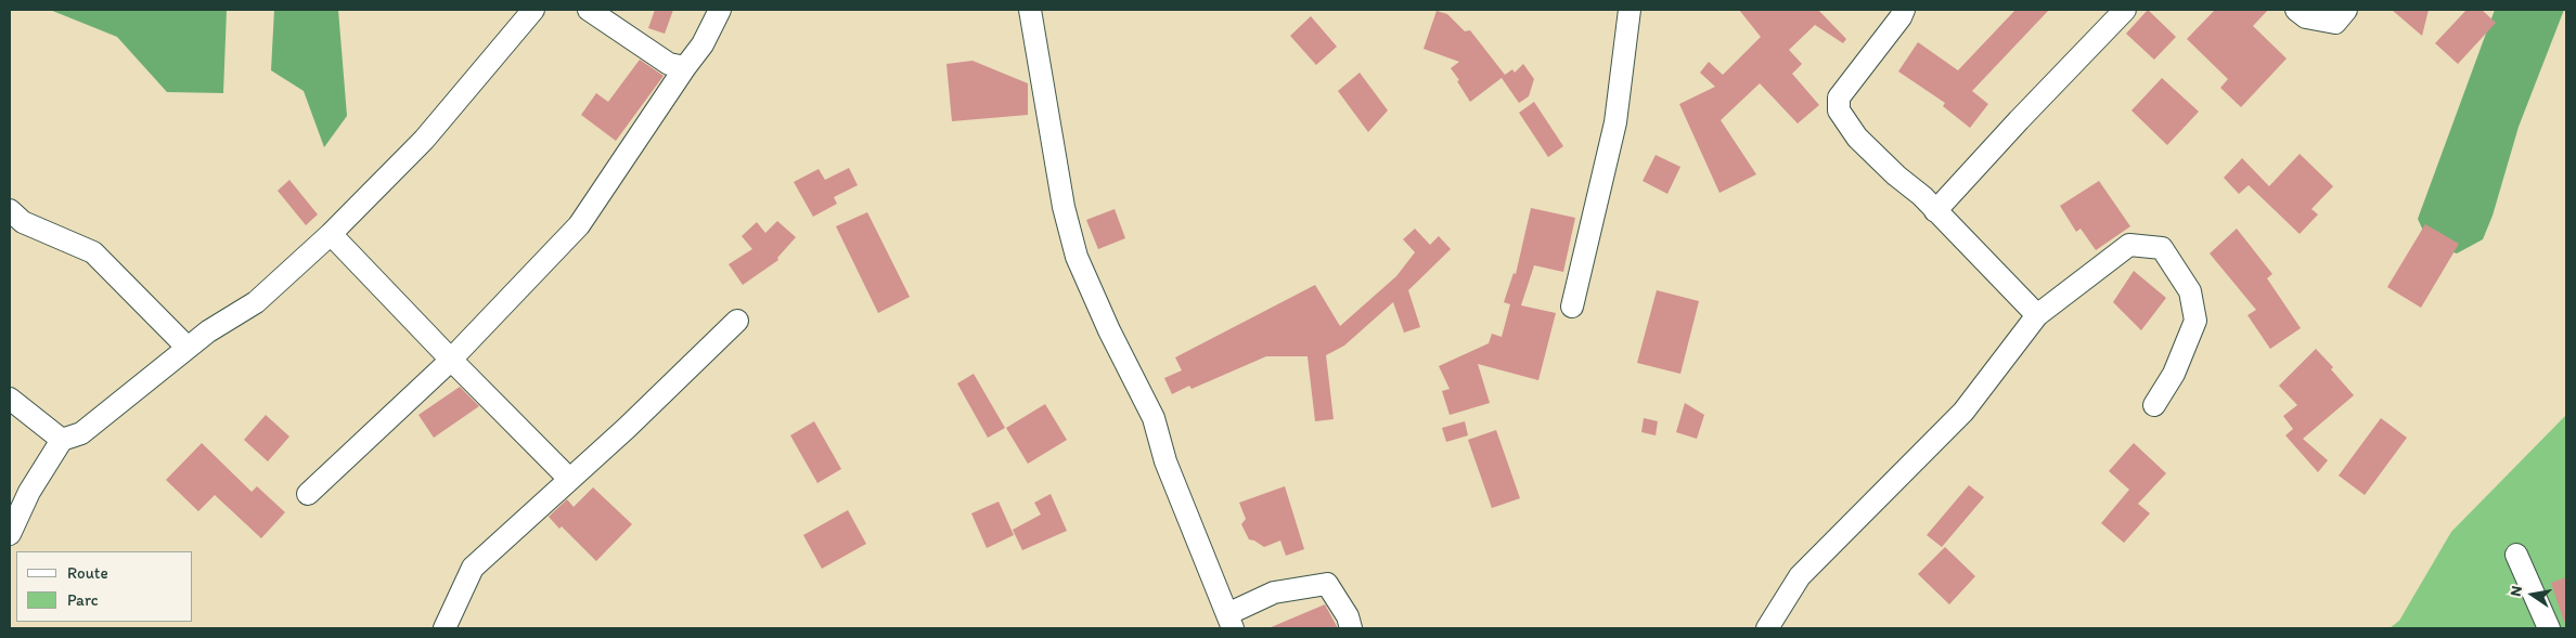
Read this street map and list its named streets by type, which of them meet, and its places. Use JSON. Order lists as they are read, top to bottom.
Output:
{
  "legend": ["Route", "Parc"],
  "north": "left"
}
